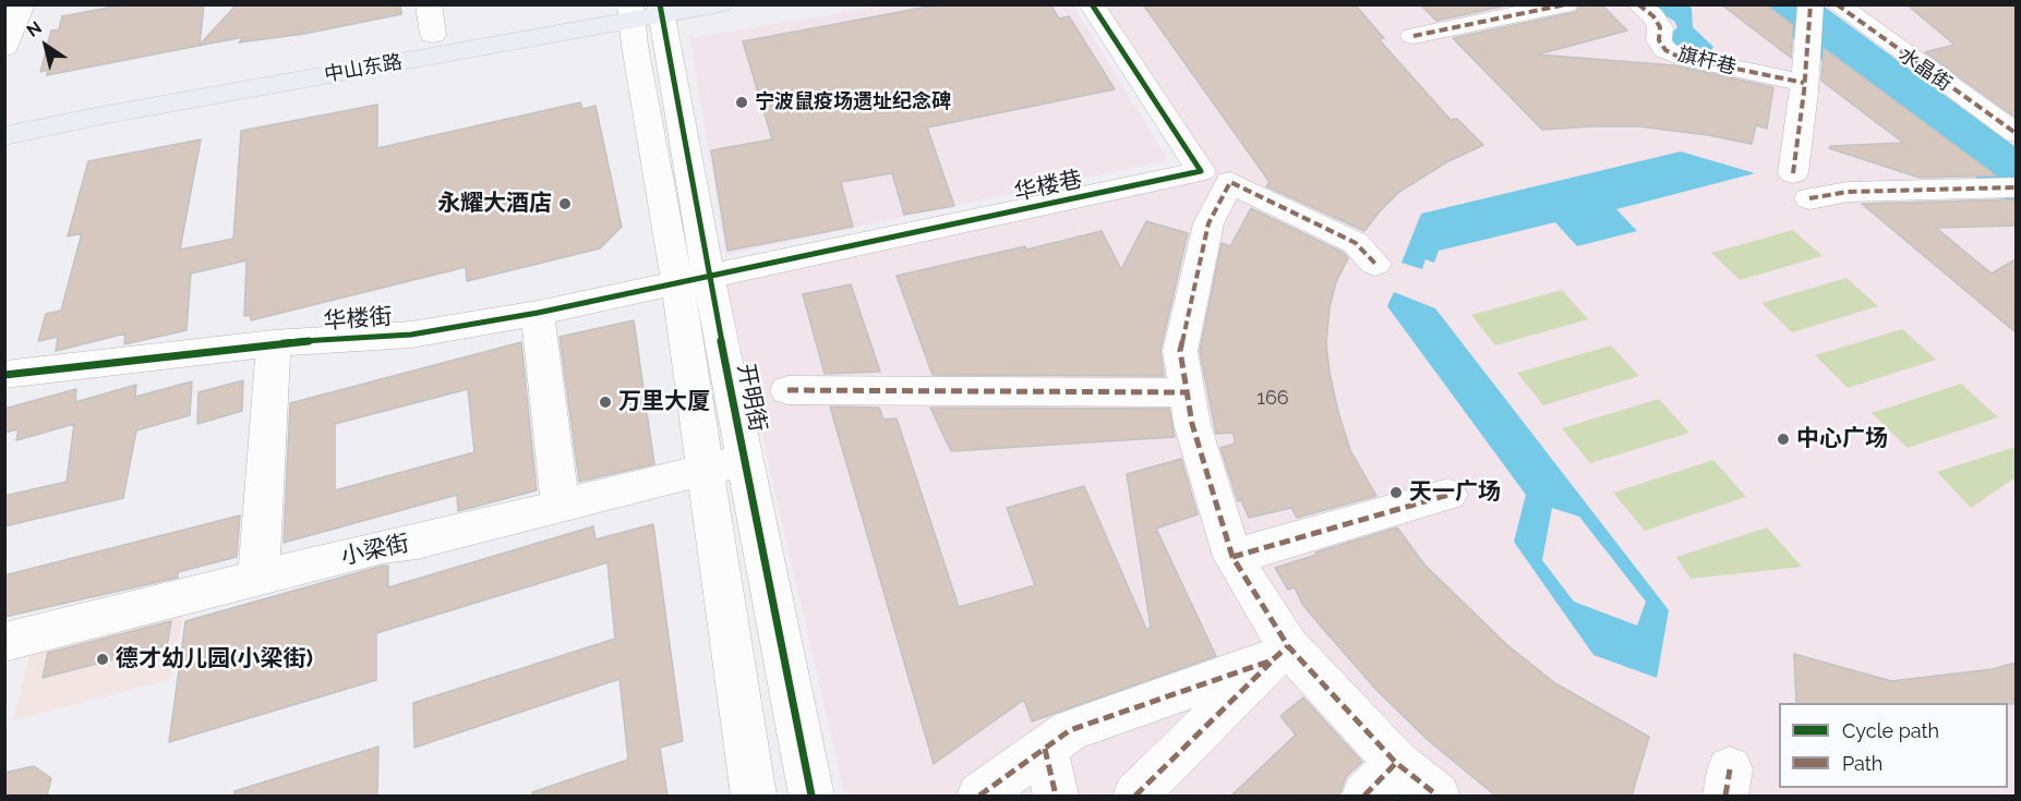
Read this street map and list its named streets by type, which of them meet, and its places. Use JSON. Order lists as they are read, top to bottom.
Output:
{
  "streets": {
    "main road": ["中山东路"],
    "street": [
      "旗杆巷",
      "水晶街",
      "华楼巷",
      "华楼街",
      "开明街",
      "小梁街"
    ]
  },
  "crossings": [
    ["中山东路", "开明街"],
    ["华楼巷", "华楼街"],
    ["华楼巷", "开明街"],
    ["华楼街", "开明街"],
    ["开明街", "小梁街"]
  ],
  "places": [
    "宁波鼠疫场遗址纪念碑",
    "永耀大酒店",
    "万里大厦",
    "中心广场",
    "天一广场",
    "德才幼儿园(小梁街)"
  ],
  "house_numbers": ["166"],
  "legend": ["Cycle path", "Path"],
  "north": "top left"
}
